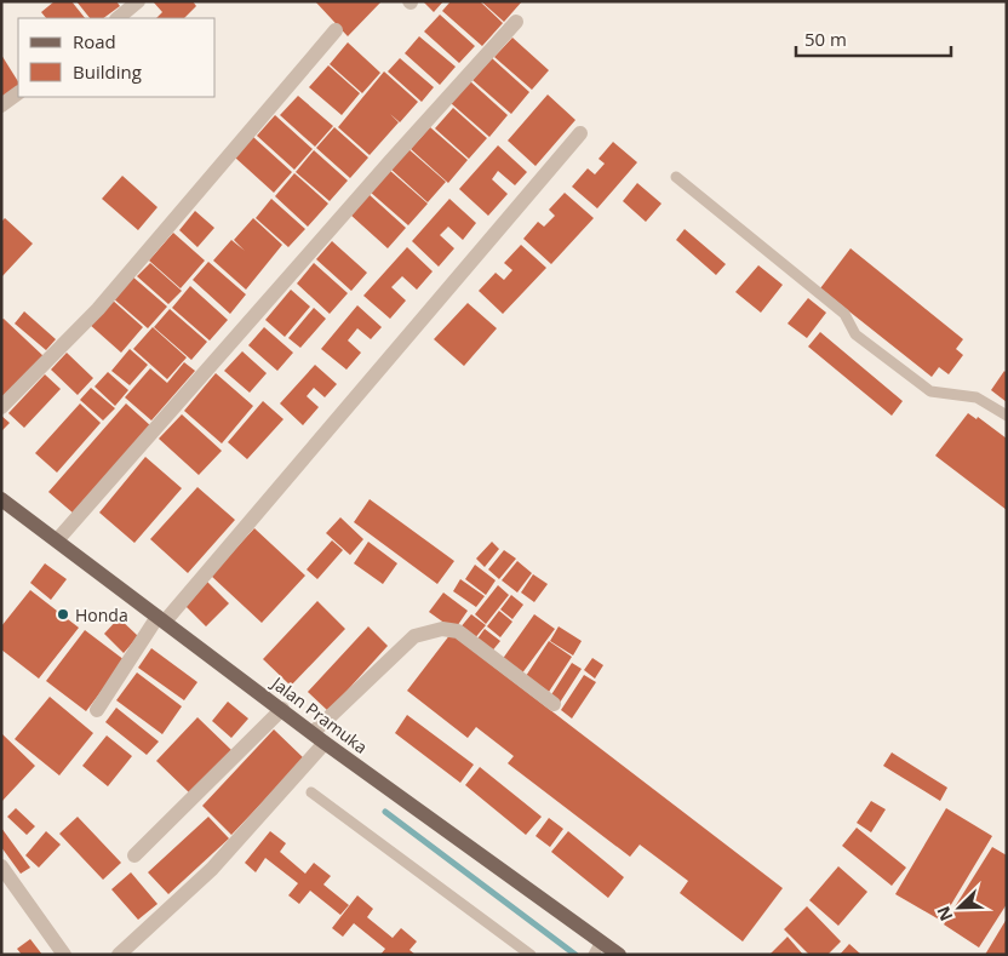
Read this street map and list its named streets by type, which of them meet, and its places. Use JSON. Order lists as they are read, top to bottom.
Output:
{
  "streets": {
    "main road": ["Jalan Pramuka"]
  },
  "places": ["Honda"],
  "legend": ["Road", "Building"],
  "scale_bar": "50 m",
  "north": "bottom left"
}
